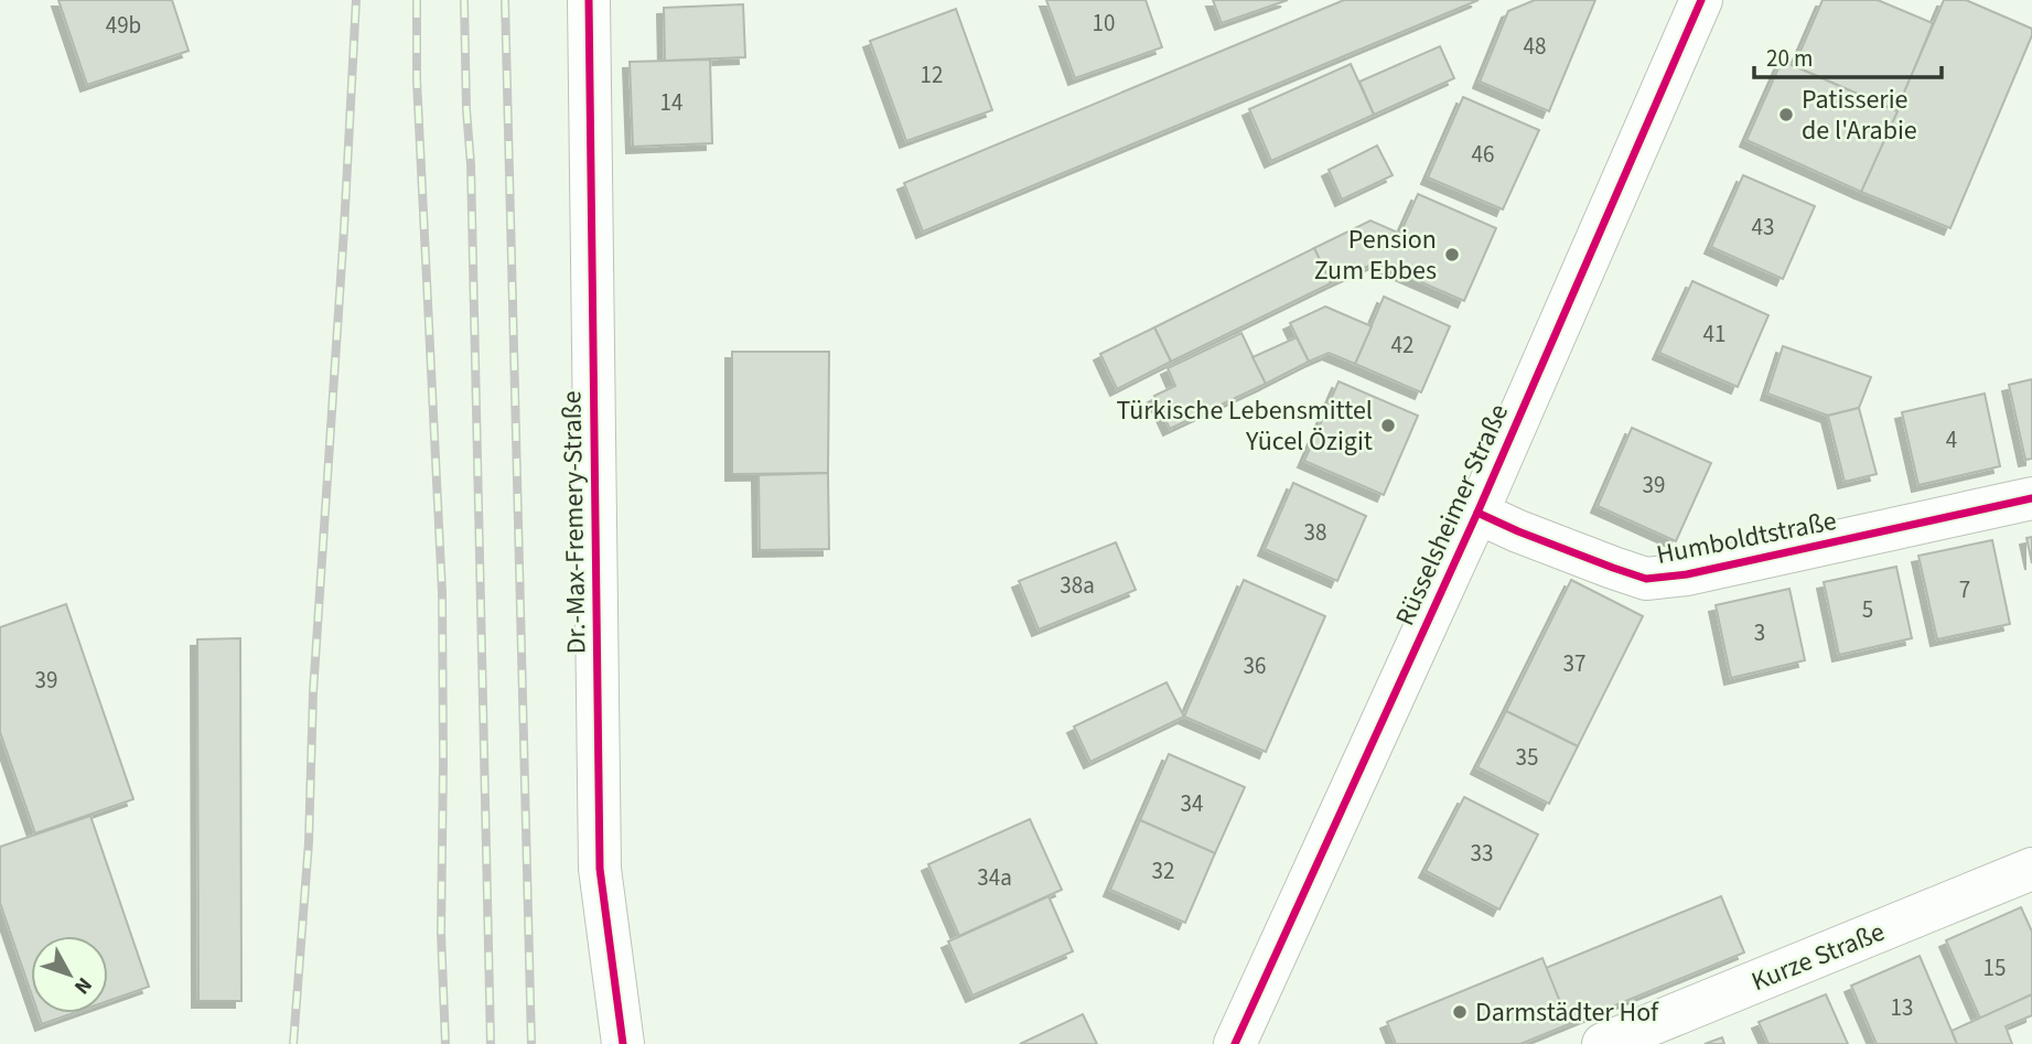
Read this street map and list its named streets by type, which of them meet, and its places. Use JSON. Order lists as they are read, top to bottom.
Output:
{
  "streets": {
    "street": [
      "Rüsselsheimer Straße",
      "Dr.-Max-Fremery-Straße",
      "Humboldtstraße",
      "Kurze Straße"
    ]
  },
  "crossings": [
    ["Rüsselsheimer Straße", "Humboldtstraße"]
  ],
  "places": [
    "Patisserie de l'Arabie",
    "Pension Zum Ebbes",
    "Türkische Lebensmittel Yücel Özigit",
    "Darmstädter Hof"
  ],
  "house_numbers": [
    "10",
    "49b",
    "48",
    "12",
    "14",
    "46",
    "43",
    "41",
    "42",
    "4",
    "39",
    "38",
    "38a",
    "7",
    "5",
    "3",
    "37",
    "36",
    "39",
    "35",
    "34",
    "33",
    "32",
    "34a",
    "15",
    "13"
  ],
  "scale_bar": "20 m",
  "north": "bottom right"
}
